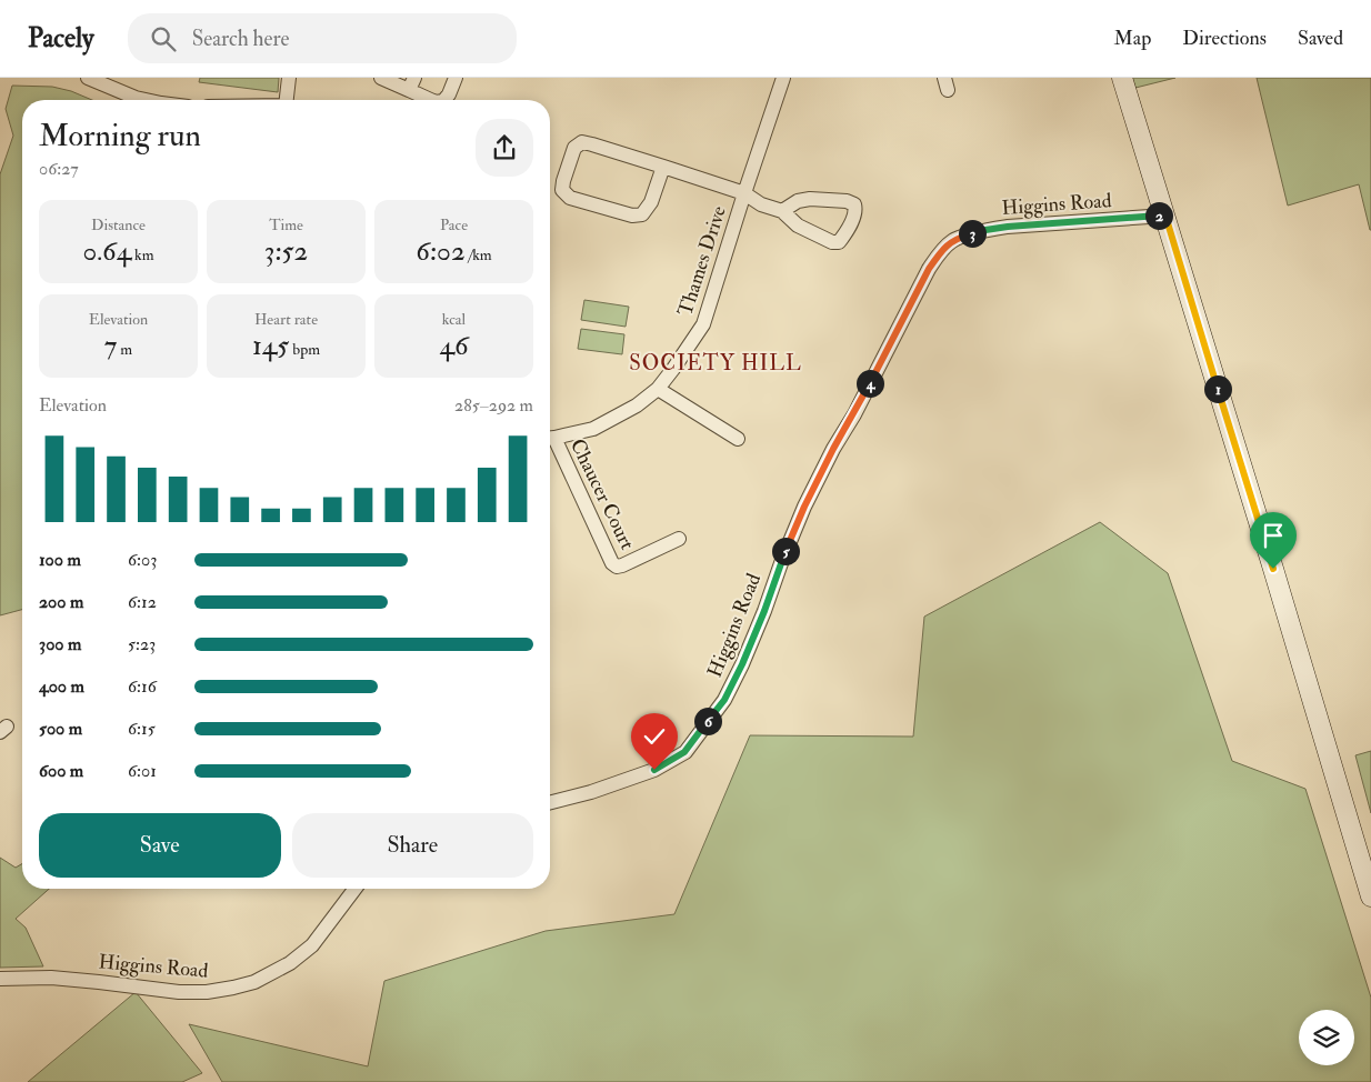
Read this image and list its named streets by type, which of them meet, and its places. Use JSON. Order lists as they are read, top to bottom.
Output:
{
  "streets": {
    "street": ["Higgins Road", "Thames Drive", "Chaucer Court"]
  },
  "districts": ["SOCIETY HILL"],
  "page": {
    "header": "Pacely",
    "search": "Search here",
    "nav": ["Map", "Directions", "Saved"],
    "heading": ["Morning run", "06:27"],
    "stats": [
      ["Distance", "0.64 km"],
      ["Time", "3:52"],
      ["Pace", "6:02 /km"],
      ["Elevation", "7 m"],
      ["Heart rate", "145 bpm"],
      ["kcal", "46"]
    ],
    "pins": [
      "2",
      "3",
      "4",
      "1",
      "5",
      "6"
    ],
    "chart": ["Elevation", "285–292 m"],
    "list": [
      {
        "name": "100 m",
        "note": "6:03"
      },
      {
        "name": "200 m",
        "note": "6:12"
      },
      {
        "name": "300 m",
        "note": "5:23"
      },
      {
        "name": "400 m",
        "note": "6:16"
      },
      {
        "name": "500 m",
        "note": "6:15"
      },
      {
        "name": "600 m",
        "note": "6:01"
      }
    ],
    "buttons": ["Save", "Share"]
  }
}
